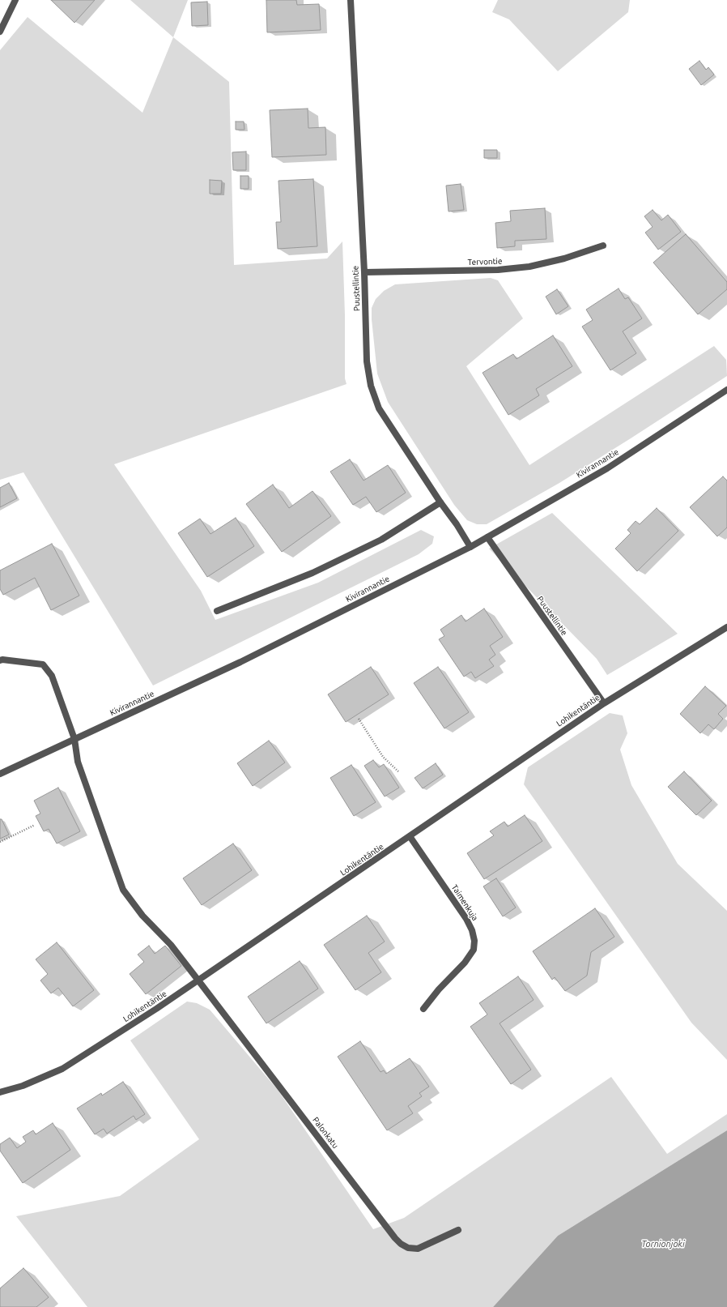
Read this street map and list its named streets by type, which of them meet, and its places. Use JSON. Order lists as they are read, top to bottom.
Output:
{
  "streets": {
    "street": [
      "Tervontie",
      "Puustellintie",
      "Kivirannantie",
      "Lohikentäntie",
      "Taimenkuja",
      "Palonkatu"
    ]
  },
  "crossings": [
    ["Tervontie", "Puustellintie"],
    ["Puustellintie", "Kivirannantie"],
    ["Puustellintie", "Lohikentäntie"],
    ["Kivirannantie", "Palonkatu"],
    ["Lohikentäntie", "Taimenkuja"],
    ["Lohikentäntie", "Palonkatu"]
  ],
  "water": ["Tornionjoki"]
}
